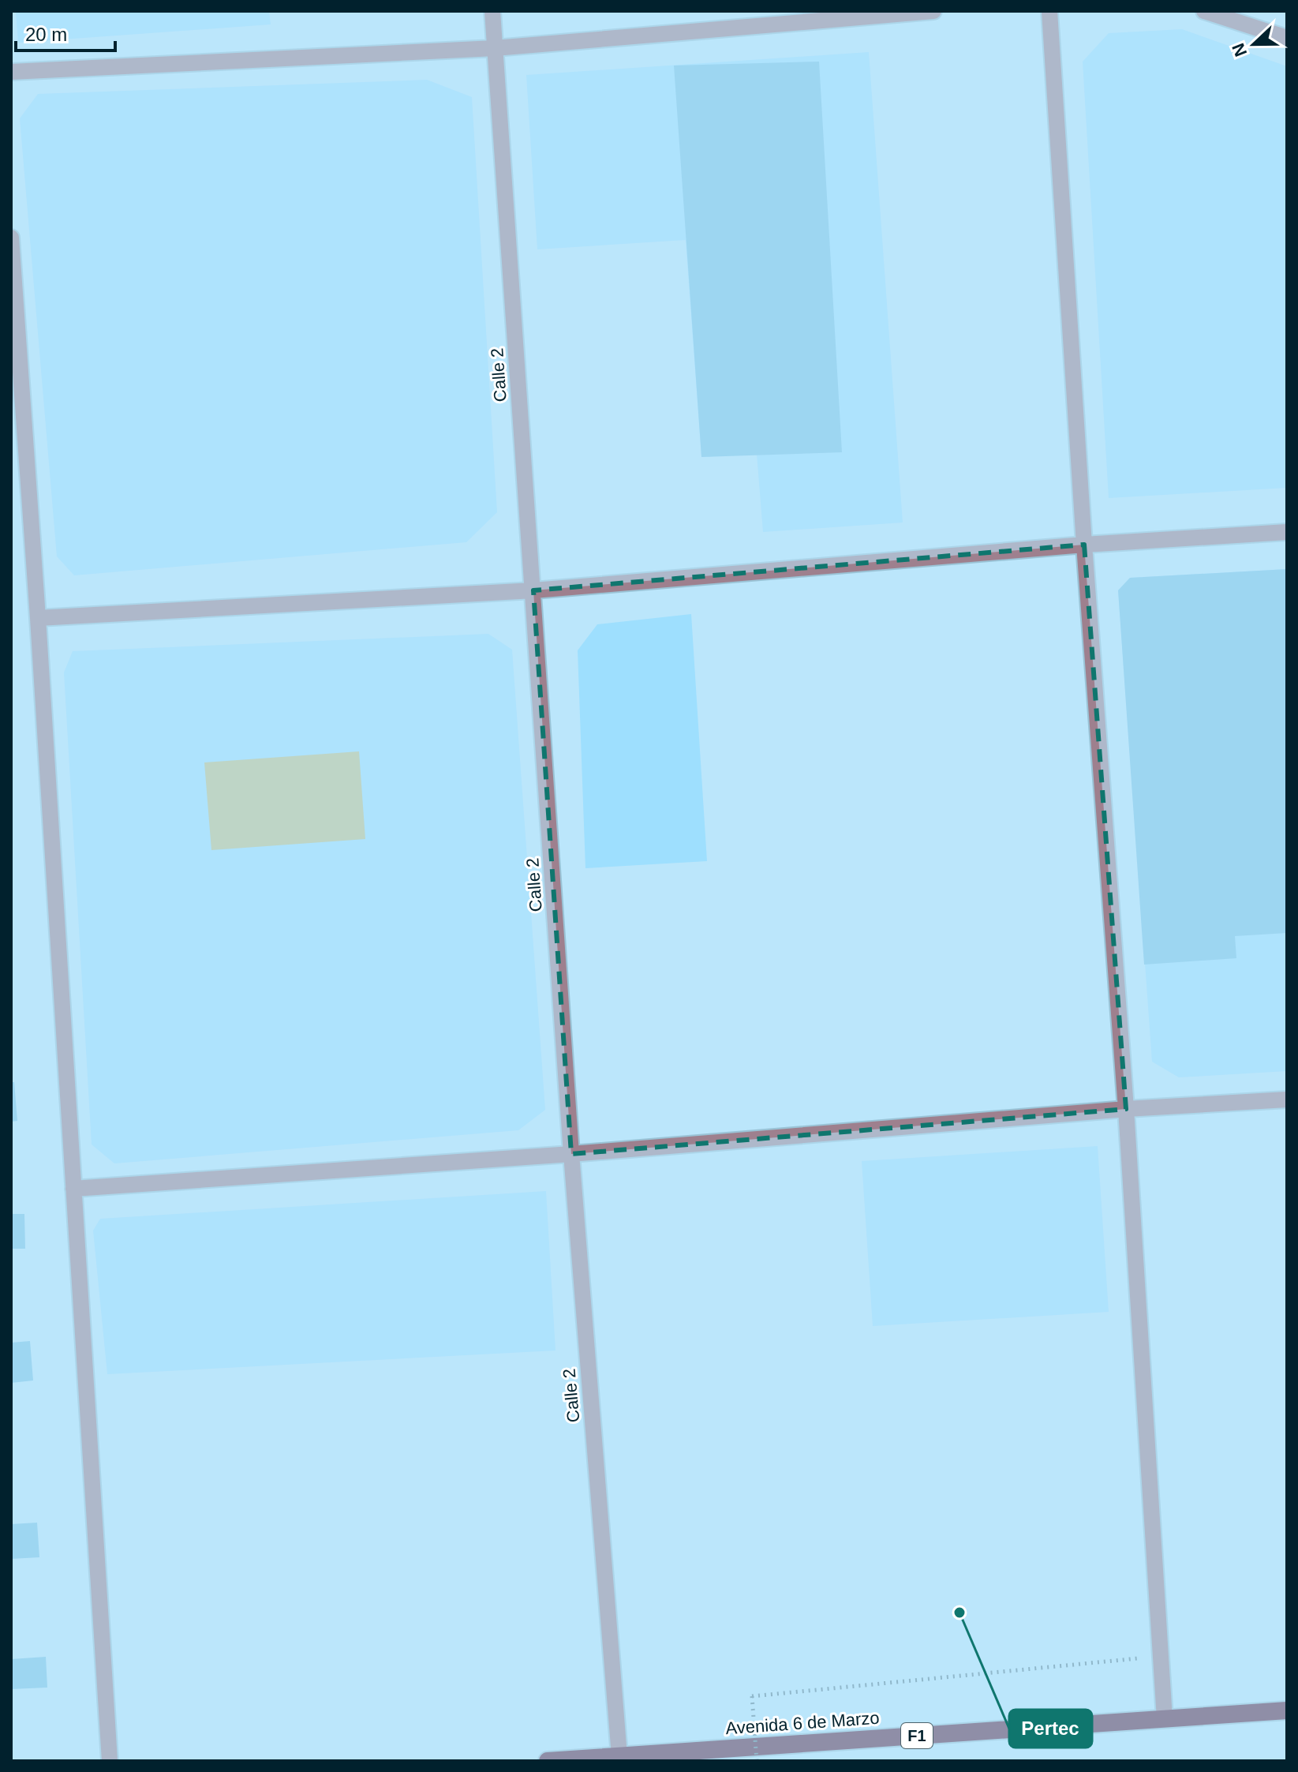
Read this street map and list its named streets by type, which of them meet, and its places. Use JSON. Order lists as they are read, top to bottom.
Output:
{
  "streets": {
    "highway": ["Avenida 6 de Marzo", "F1"],
    "street": ["Calle 2"]
  },
  "crossings": [
    ["Calle 2", "Avenida 6 de Marzo"]
  ],
  "places": ["Pertec"],
  "scale_bar": "20 m",
  "north": "left"
}
